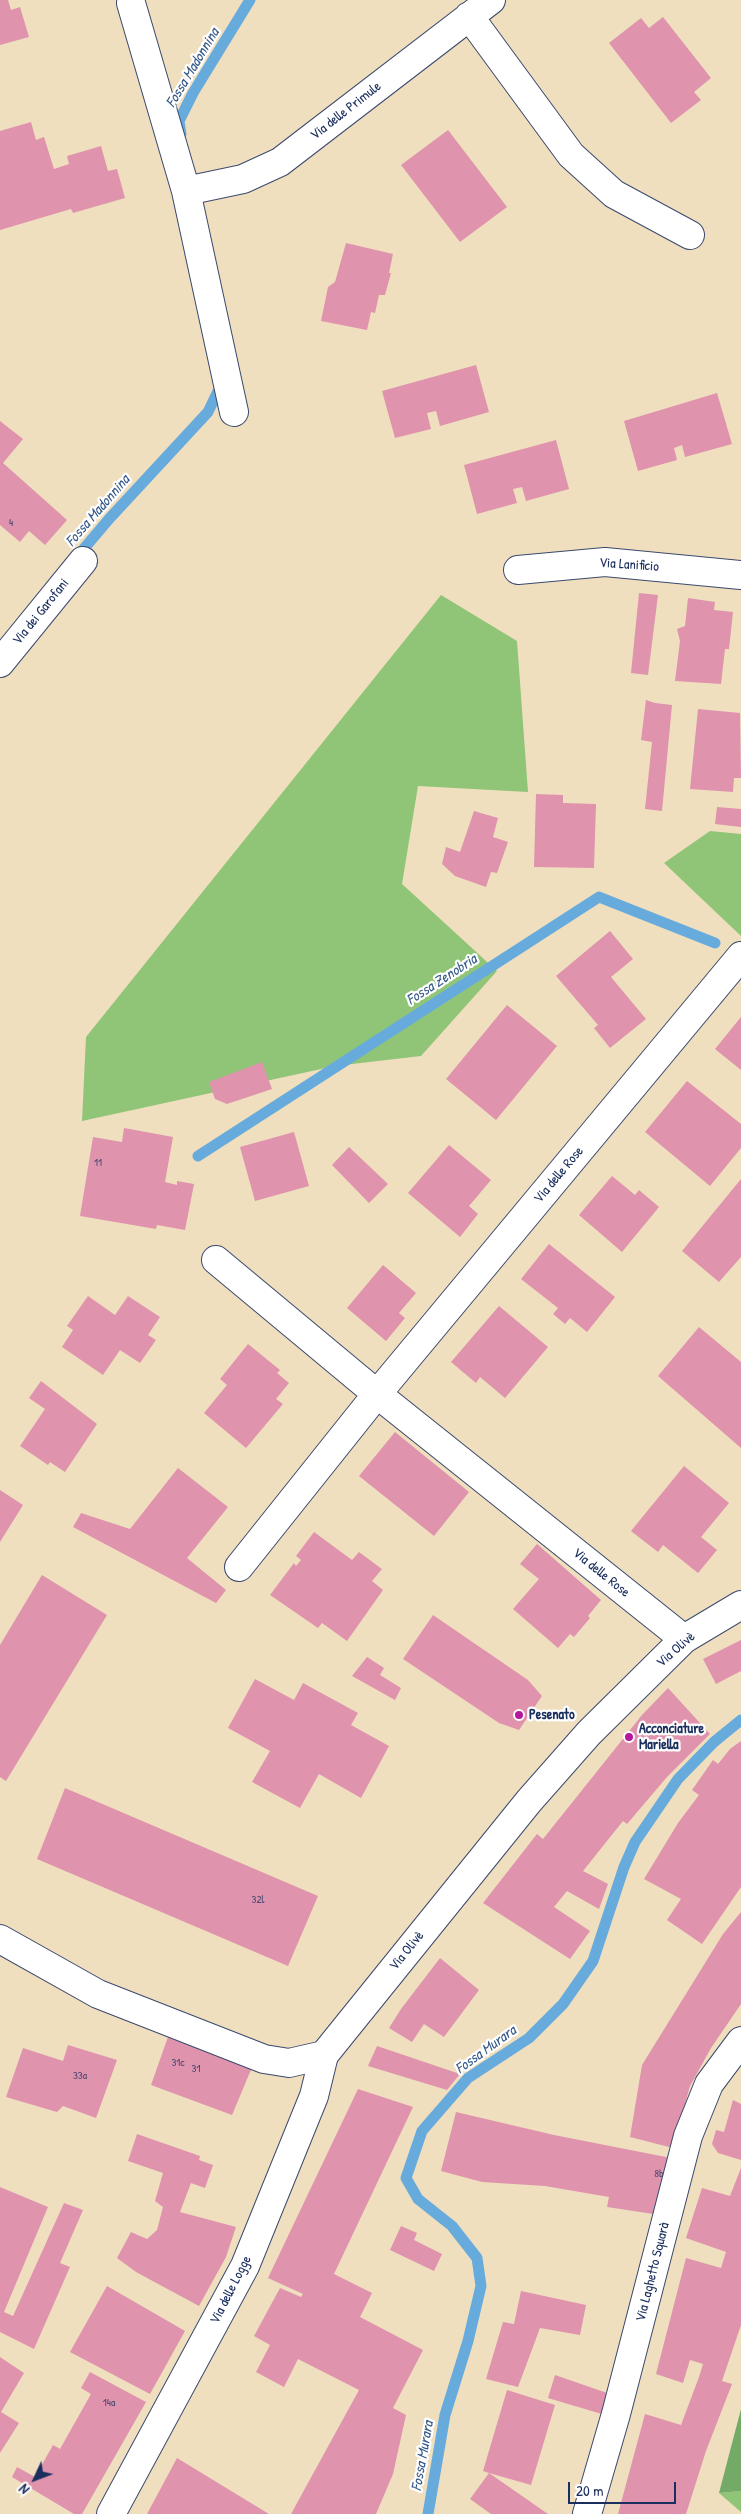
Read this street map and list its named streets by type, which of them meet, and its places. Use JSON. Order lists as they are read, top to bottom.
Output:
{
  "streets": {
    "street": [
      "Via delle Primule",
      "Via Lanificio",
      "Via dei Garofani",
      "Via delle Rose",
      "Via Olivè",
      "Via Laghetto Squarà",
      "Via delle Logge"
    ]
  },
  "crossings": [
    ["Via delle Rose", "Via Olivè"],
    ["Via Olivè", "Via delle Logge"]
  ],
  "water": ["Fossa Madonnina", "Fossa Zenobria", "Fossa Murara"],
  "places": ["Pesenato", "Acconciature Mariella"],
  "house_numbers": [
    "4",
    "11",
    "32l",
    "31c",
    "31",
    "33a",
    "8b",
    "14a"
  ],
  "scale_bar": "20 m",
  "north": "bottom left"
}
